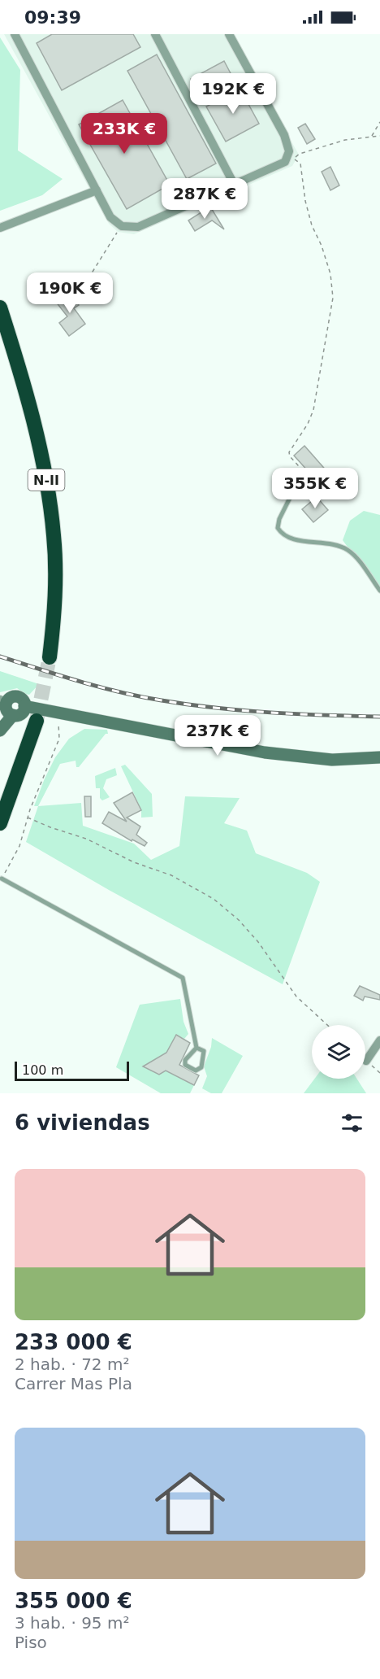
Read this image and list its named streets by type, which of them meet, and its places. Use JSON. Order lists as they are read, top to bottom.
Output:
{
  "streets": {
    "highway": ["N-II"]
  },
  "scale_bar": "100 m",
  "page": {
    "status": "09:39",
    "price": [
      "192K €",
      "233K €",
      "287K €",
      "190K €",
      "355K €",
      "237K €"
    ],
    "scale": "100 m",
    "heading": "6 viviendas",
    "list": [
      {
        "name": "233 000 €",
        "note": "2 hab. · 72 m² · Carrer Mas Pla"
      },
      {
        "name": "355 000 €",
        "note": "3 hab. · 95 m² · Piso"
      }
    ]
  }
}
